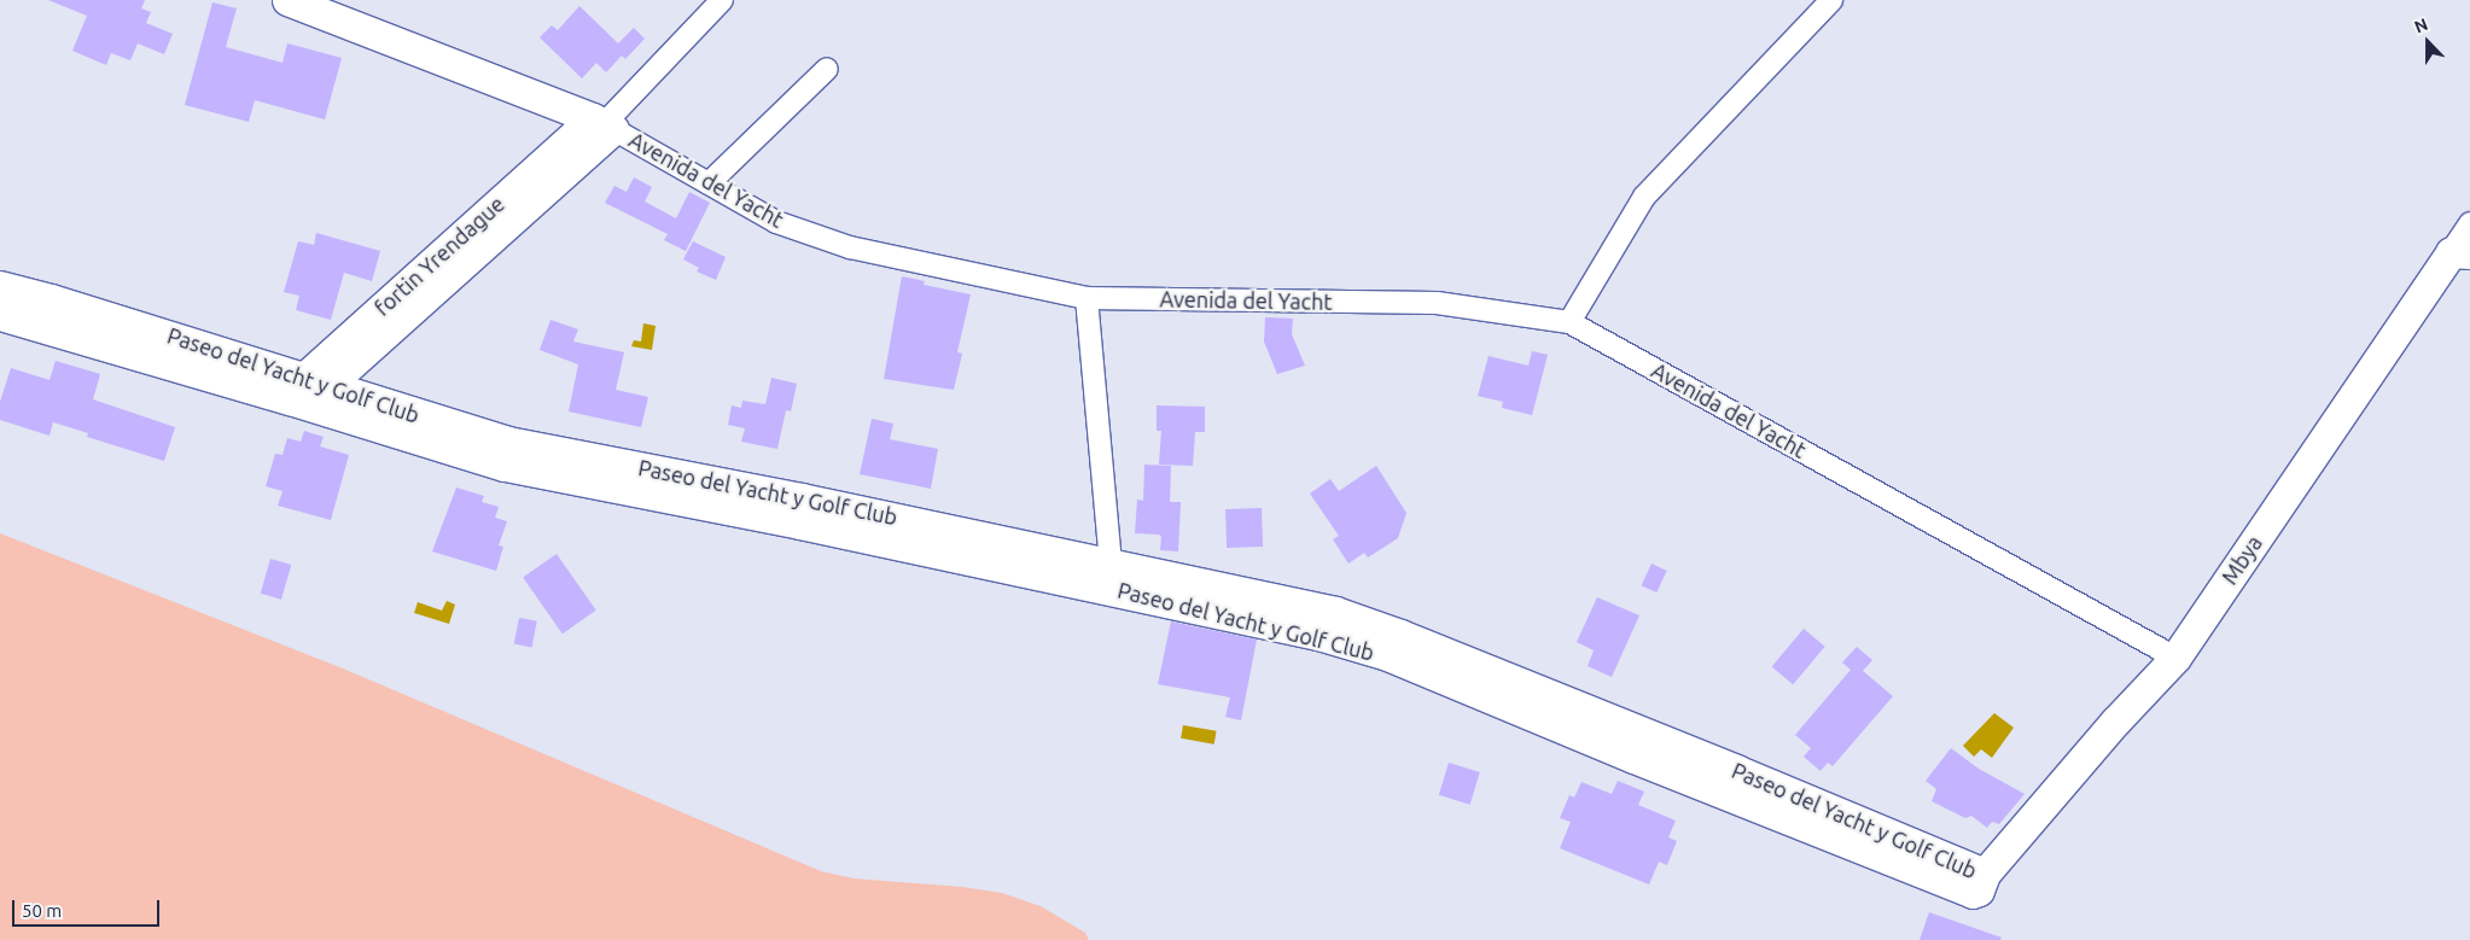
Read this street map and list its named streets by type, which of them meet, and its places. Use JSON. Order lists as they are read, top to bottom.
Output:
{
  "streets": {
    "main road": [
      "Avenida del Yacht",
      "fortin Yrendague",
      "Paseo del Yacht y Golf Club",
      "Mbya"
    ]
  },
  "crossings": [
    ["Avenida del Yacht", "fortin Yrendague"],
    ["Avenida del Yacht", "Mbya"],
    ["fortin Yrendague", "Paseo del Yacht y Golf Club"],
    ["Paseo del Yacht y Golf Club", "Mbya"]
  ],
  "scale_bar": "50 m",
  "north": "top"
}
